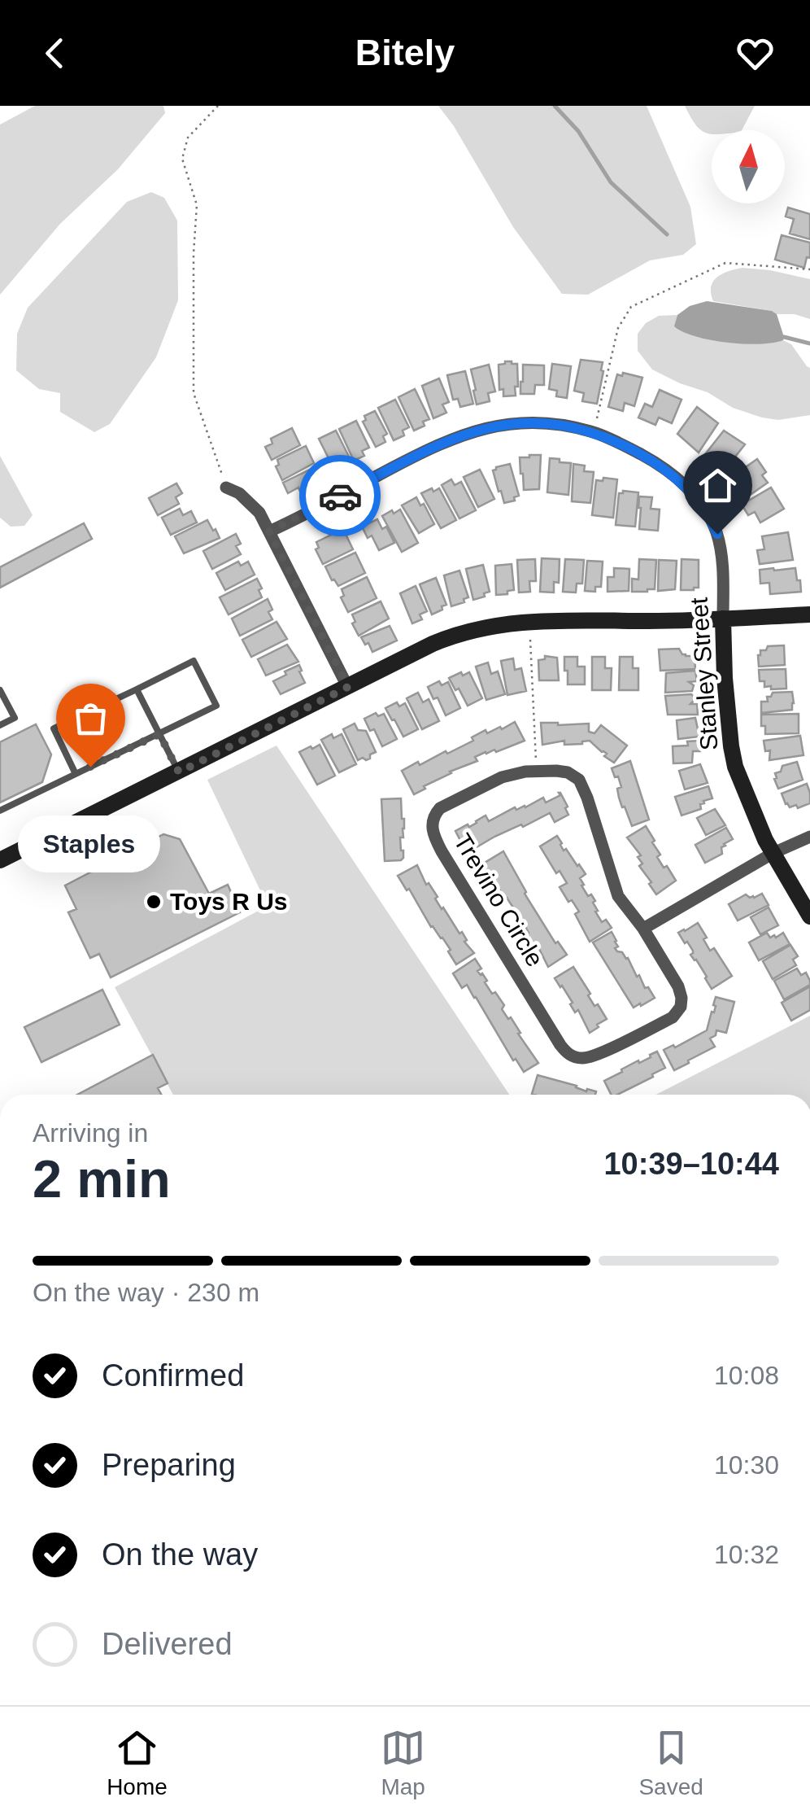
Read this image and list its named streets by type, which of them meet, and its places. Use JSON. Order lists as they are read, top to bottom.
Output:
{
  "streets": {
    "street": ["Stanley Street", "Trevino Circle"]
  },
  "places": ["Staples", "Toys R Us"],
  "north": "top",
  "page": {
    "header": "Bitely",
    "bubble": "Staples",
    "heading": ["2 min", "Arriving in", "10:39–10:44"],
    "bar": "On the way · 230 m",
    "list": [
      ["Confirmed", "10:08"],
      ["Preparing", "10:30"],
      ["On the way", "10:32"],
      "Delivered"
    ],
    "tabs": ["Home", "Map", "Saved"]
  }
}
